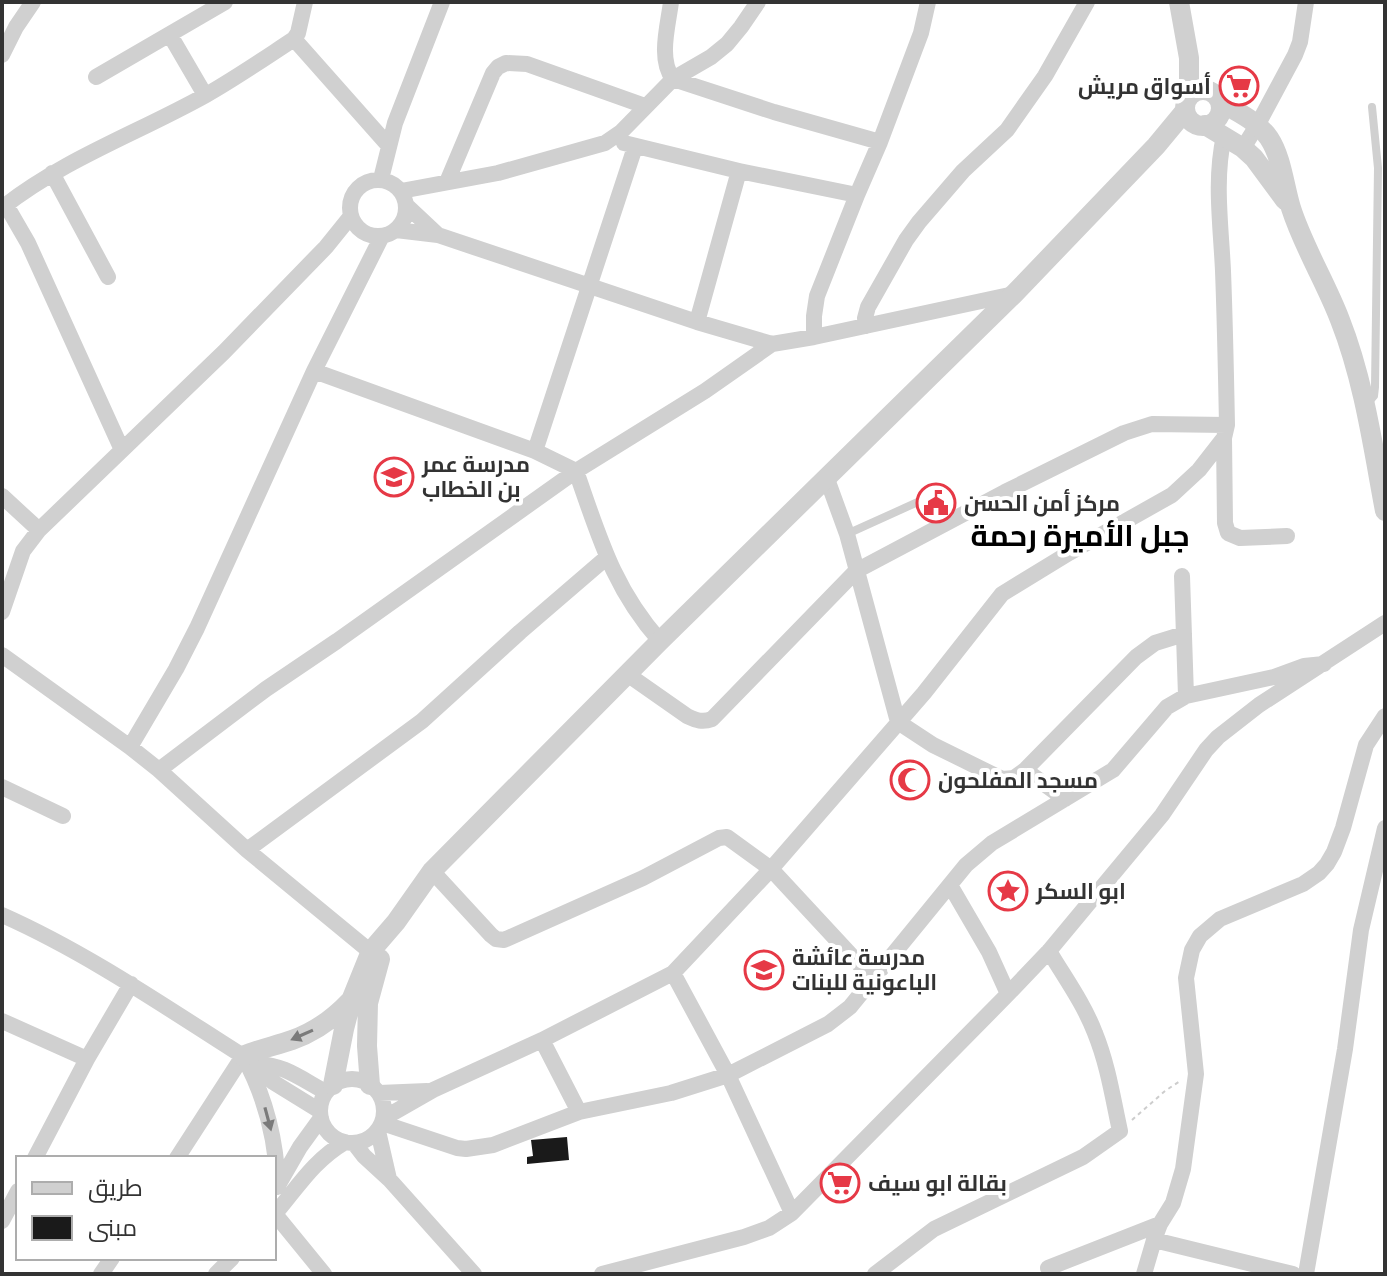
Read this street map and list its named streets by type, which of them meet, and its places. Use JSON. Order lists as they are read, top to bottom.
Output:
{
  "districts": ["جبل الأميرة رحمة"],
  "places": {
    "supermarket": ["أسواق مريش", "بقالة ابو سيف"],
    "school or university": ["مدرسة عمر بن الخطاب", "مدرسة عائشة الباعونية للبنات"],
    "public building": ["مركز أمن الحسن"],
    "mosque": ["مسجد المفلحون"],
    "place": ["ابو السكر"]
  },
  "legend": ["طريق", "مبنى"]
}
